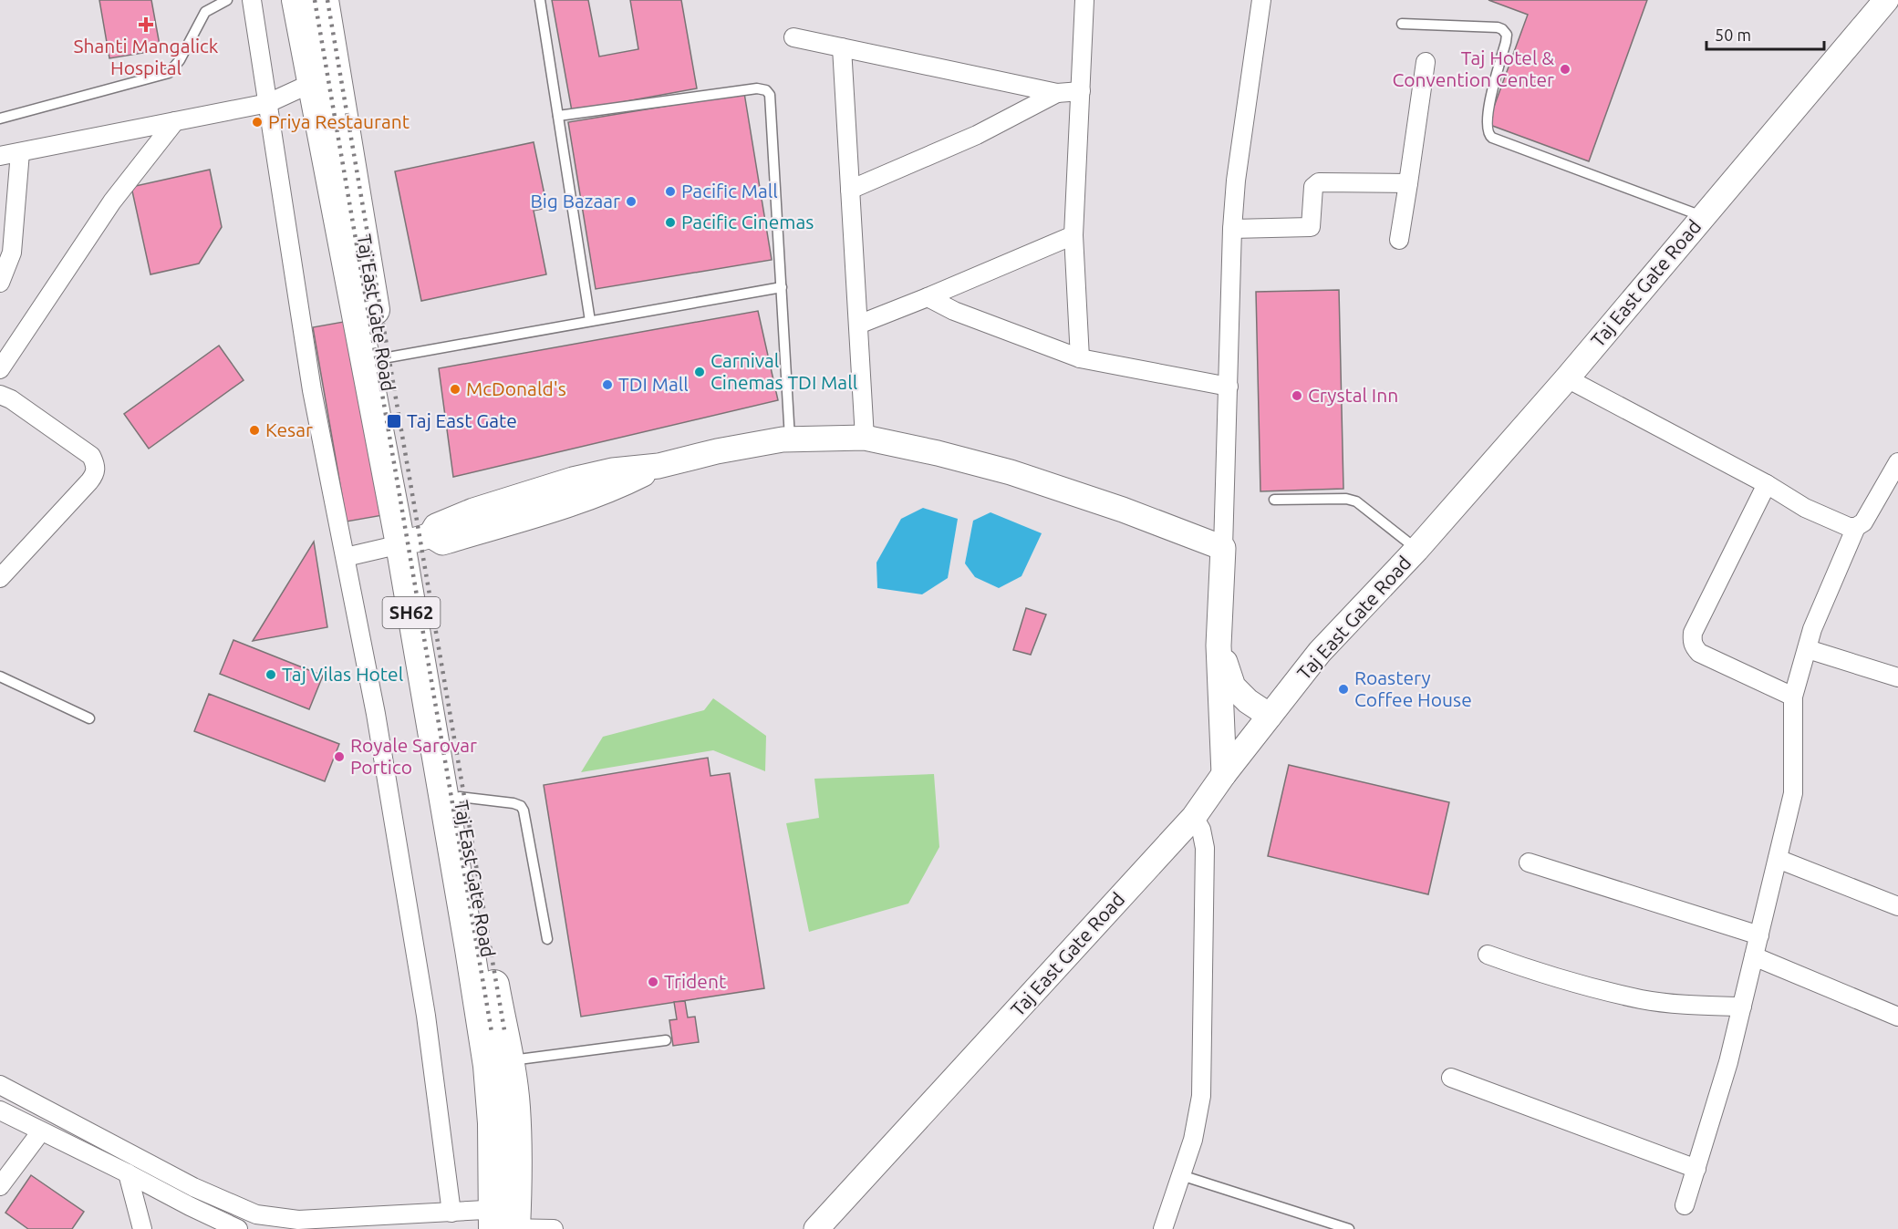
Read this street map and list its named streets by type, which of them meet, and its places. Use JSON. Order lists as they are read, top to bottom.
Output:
{
  "streets": {
    "main road": ["Taj East Gate Road", "SH62"]
  },
  "crossings": [
    ["Taj East Gate Road", "SH62"]
  ],
  "places": {
    "health": ["Shanti Mangalick Hospital"],
    "other": [
      "Taj Hotel & Convention Center",
      "Priya Restaurant",
      "Pacific Mall",
      "Big Bazaar",
      "Pacific Cinemas",
      "Carnival Cinemas TDI Mall",
      "TDI Mall",
      "McDonald's",
      "Crystal Inn",
      "Kesar",
      "Taj Vilas Hotel",
      "Roastery Coffee House",
      "Royale Sarovar Portico",
      "Trident"
    ],
    "transit": ["Taj East Gate"]
  },
  "scale_bar": "50 m"
}
